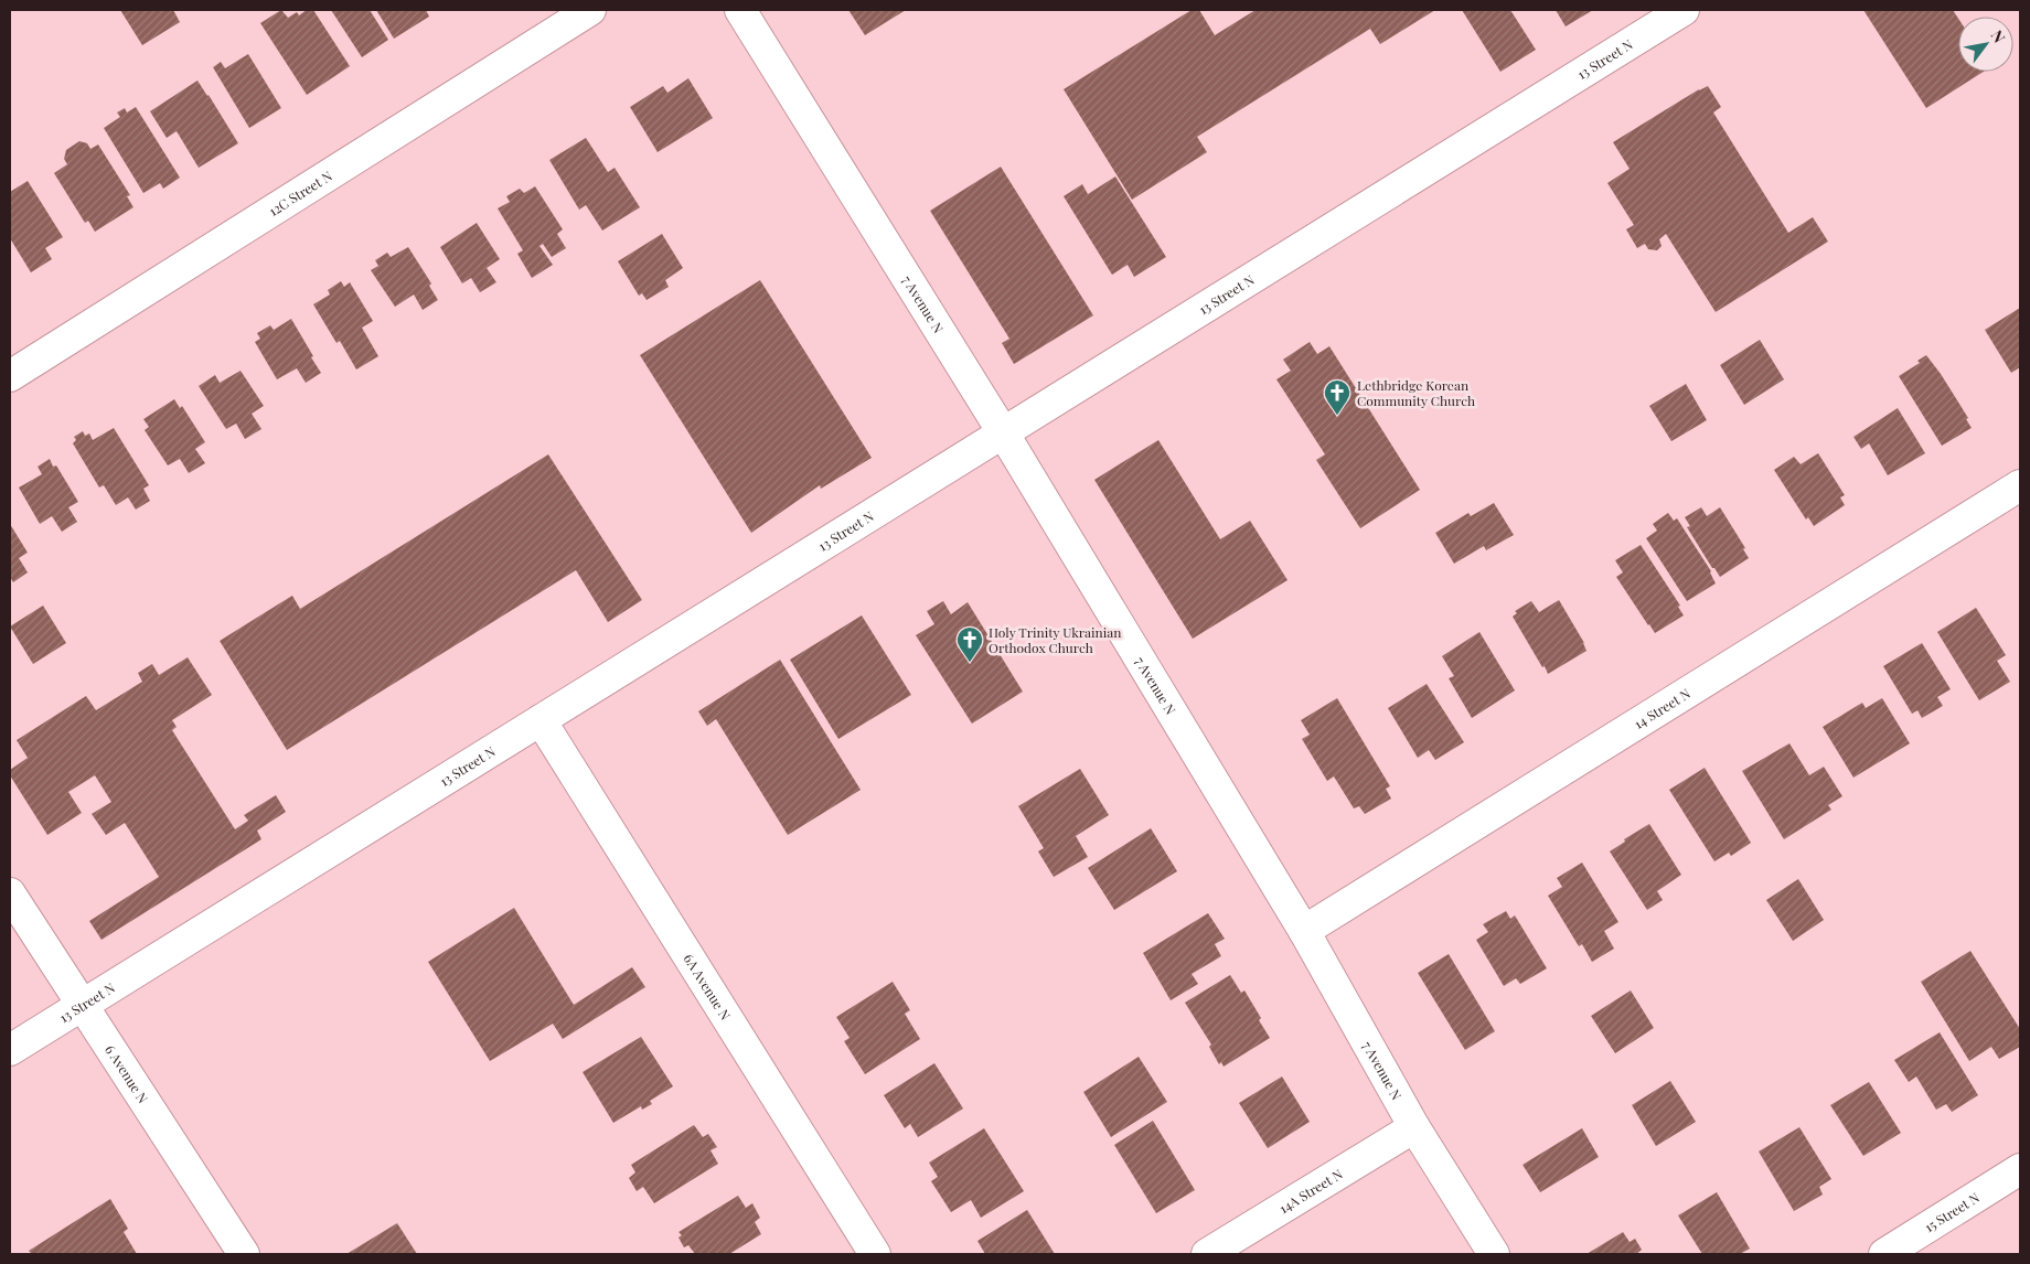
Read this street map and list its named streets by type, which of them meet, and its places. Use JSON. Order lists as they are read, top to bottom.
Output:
{
  "streets": {
    "street": [
      "13 Street N",
      "12C Street N",
      "7 Avenue N",
      "14 Street N",
      "6A Avenue N",
      "6 Avenue N",
      "14A Street N",
      "15 Street N"
    ]
  },
  "crossings": [
    ["13 Street N", "7 Avenue N"],
    ["13 Street N", "6A Avenue N"],
    ["13 Street N", "6 Avenue N"],
    ["7 Avenue N", "14 Street N"],
    ["7 Avenue N", "14A Street N"]
  ],
  "places": {
    "church": ["Lethbridge Korean Community Church", "Holy Trinity Ukrainian Orthodox Church"]
  },
  "north": "top right"
}
